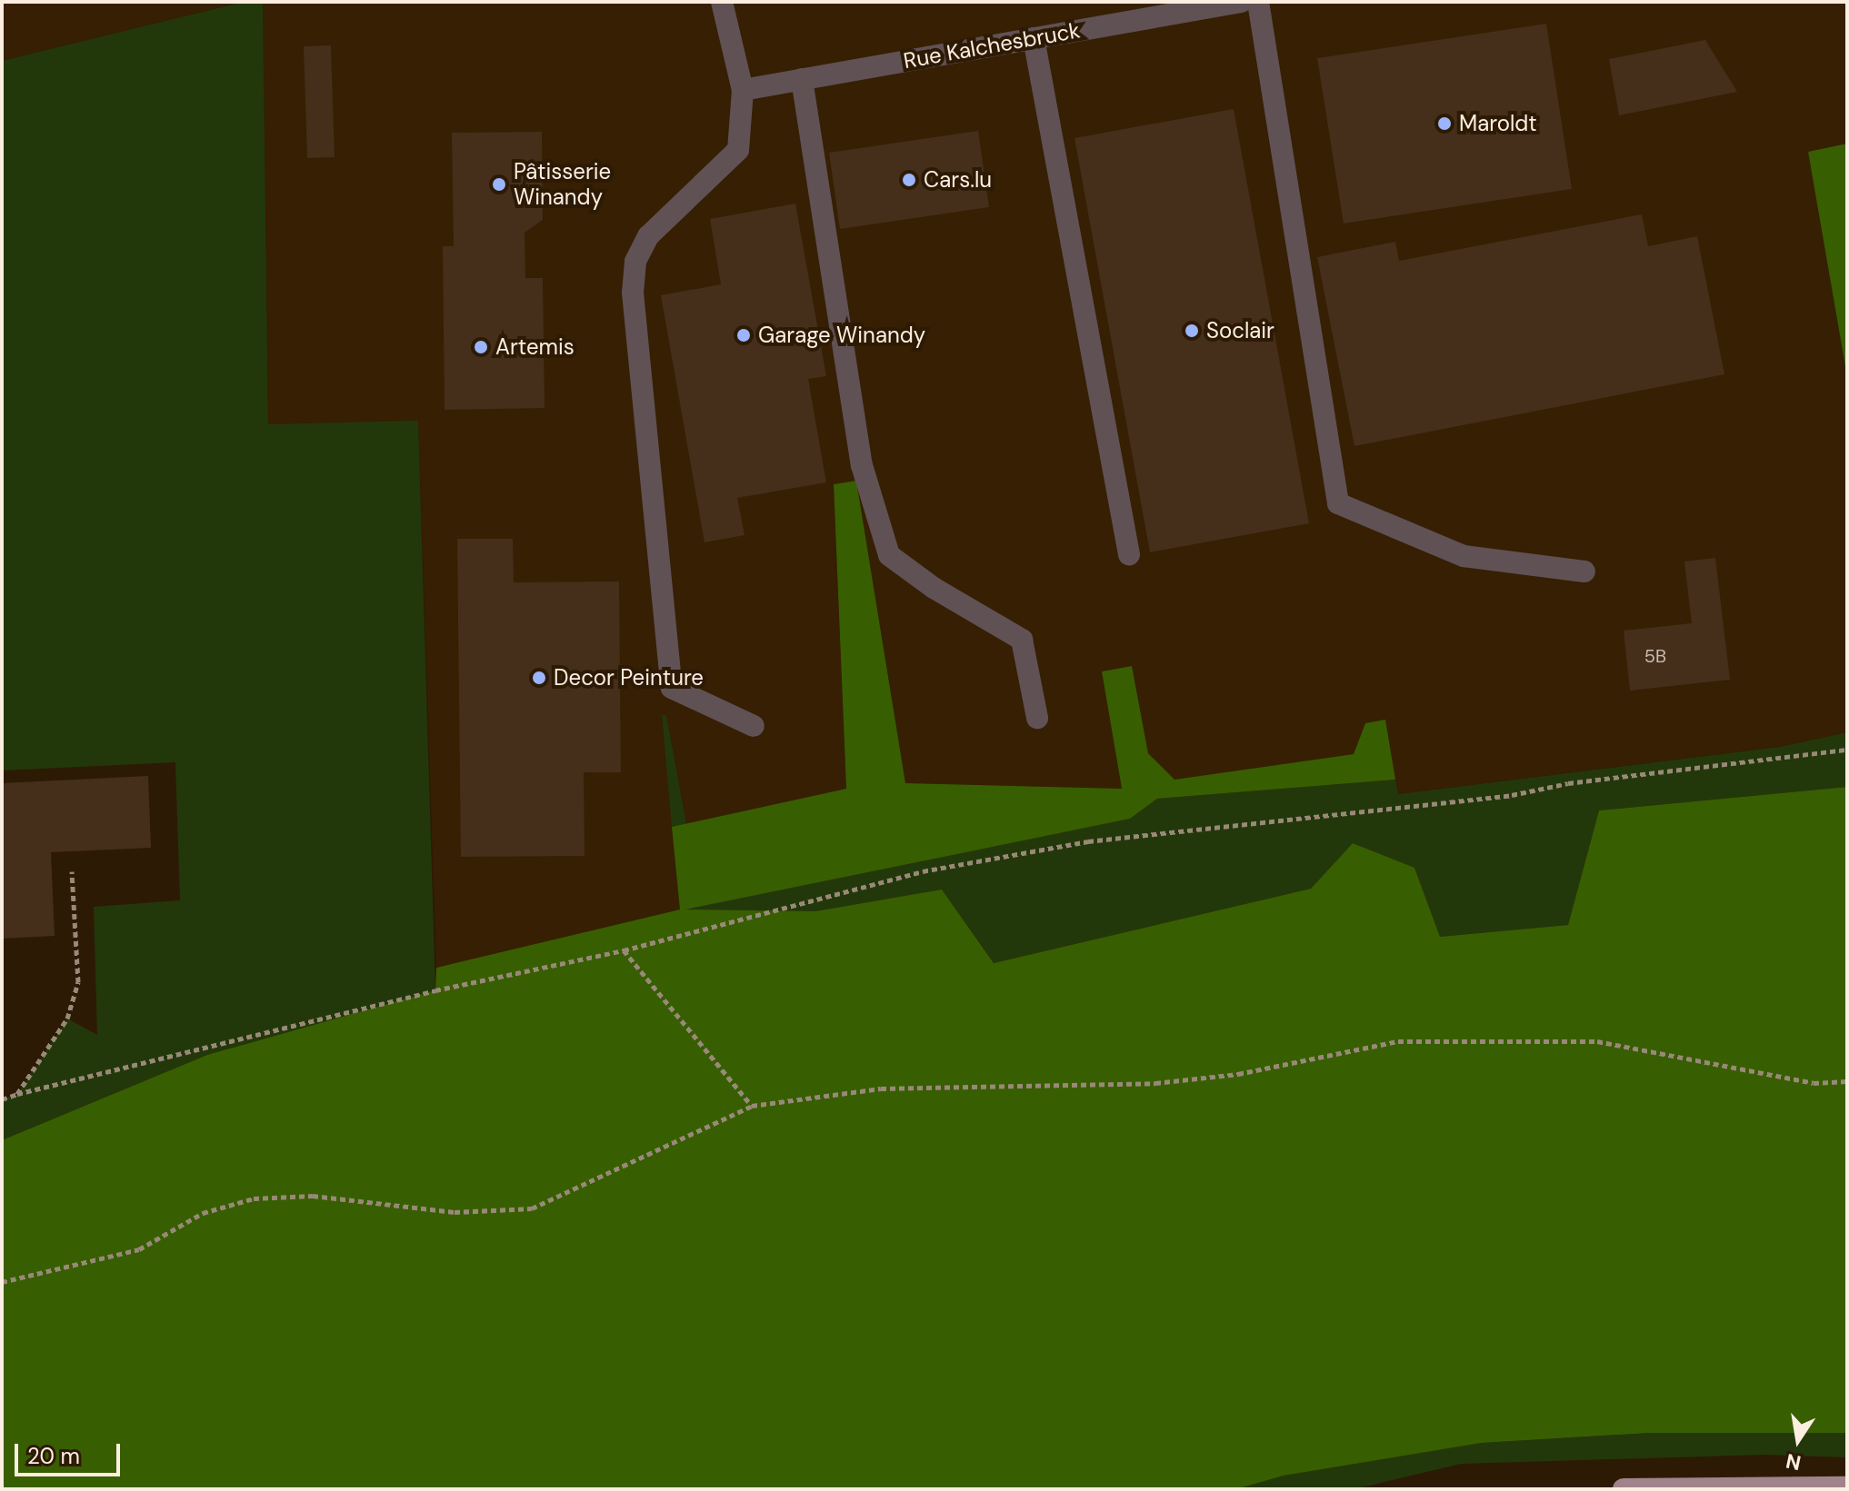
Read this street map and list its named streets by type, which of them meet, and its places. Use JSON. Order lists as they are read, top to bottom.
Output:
{
  "streets": {
    "street": ["Rue Kalchesbruck"]
  },
  "places": [
    "Maroldt",
    "Cars.lu",
    "Pâtisserie Winandy",
    "Soclair",
    "Garage Winandy",
    "Artemis",
    "Decor Peinture"
  ],
  "house_numbers": ["5B"],
  "scale_bar": "20 m",
  "north": "bottom"
}
